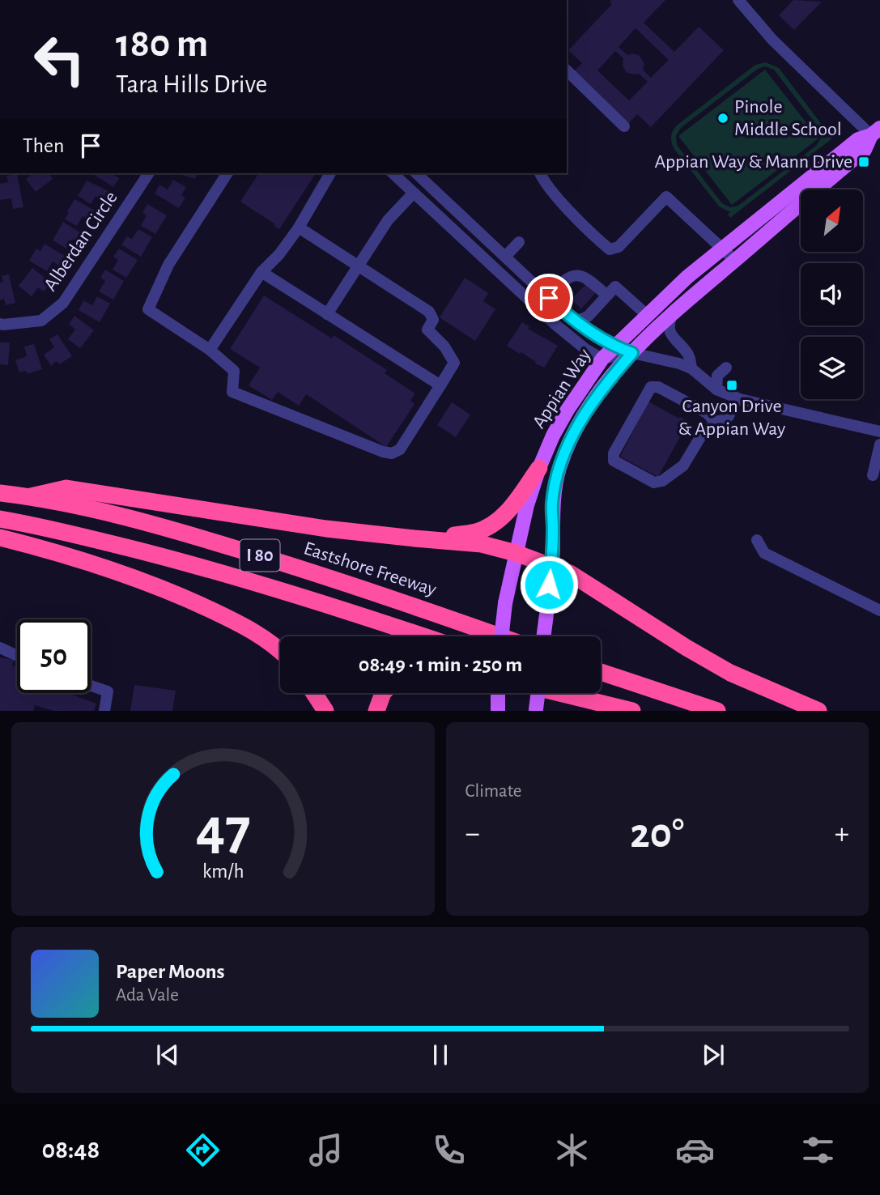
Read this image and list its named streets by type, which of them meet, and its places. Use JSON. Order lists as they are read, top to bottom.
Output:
{
  "streets": {
    "highway": ["I 80", "Eastshore Freeway"],
    "main road": ["Appian Way"],
    "street": ["Alberdan Circle"]
  },
  "places": {
    "other": ["Pinole Middle School"],
    "transit": ["Appian Way & Mann Drive", "Canyon Drive & Appian Way"]
  },
  "north": "top right",
  "page": {
    "turn": ["180 m", "Tara Hills Drive"],
    "then": "Then",
    "limit": "50",
    "trip": "08:49 · 1 min · 250 m",
    "tile": "Climate",
    "heat": ["−", "20°", "+"],
    "song": ["Paper Moons", "Ada Vale"],
    "tabs": "08:48",
    "gauge": ["47", "km/h"]
  }
}
